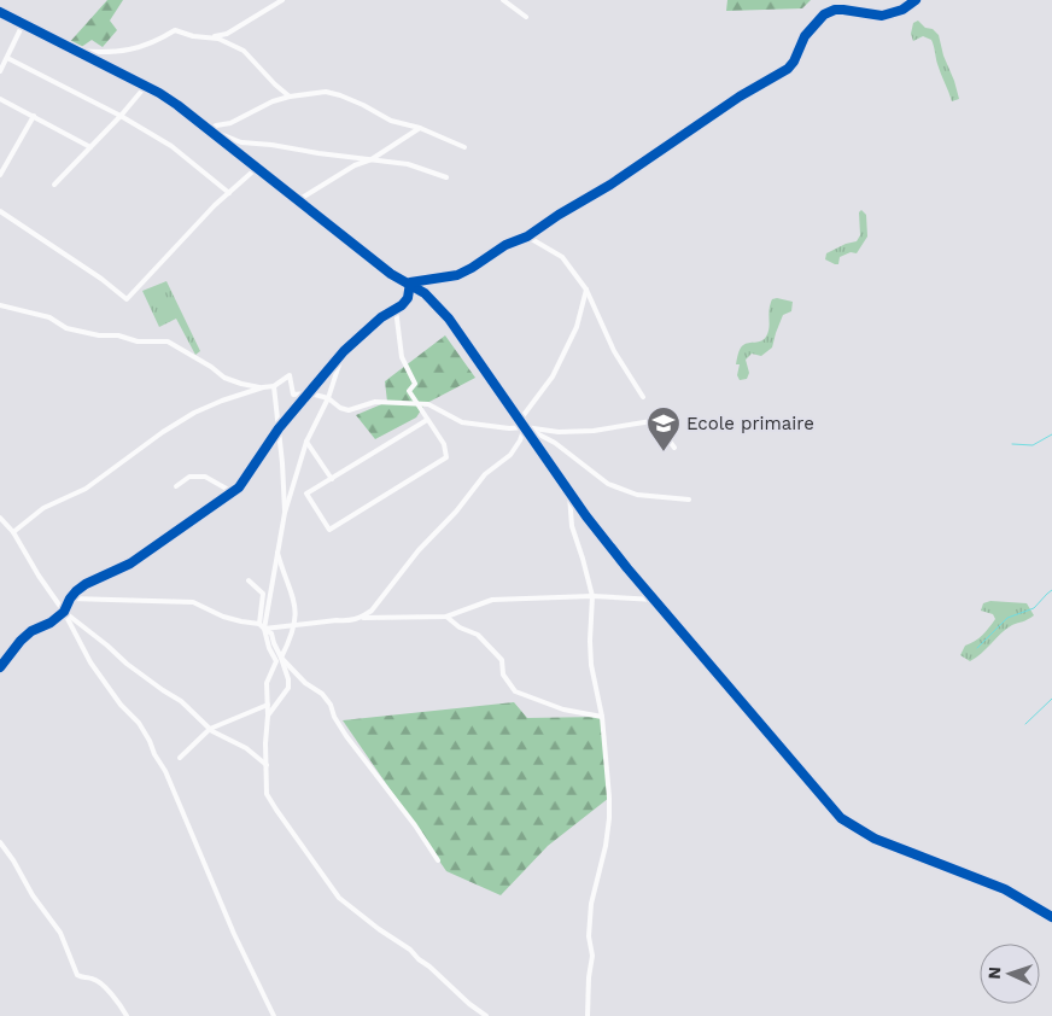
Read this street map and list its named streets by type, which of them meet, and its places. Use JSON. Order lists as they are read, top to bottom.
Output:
{
  "places": {
    "school or university": ["Ecole primaire"]
  },
  "north": "left"
}
